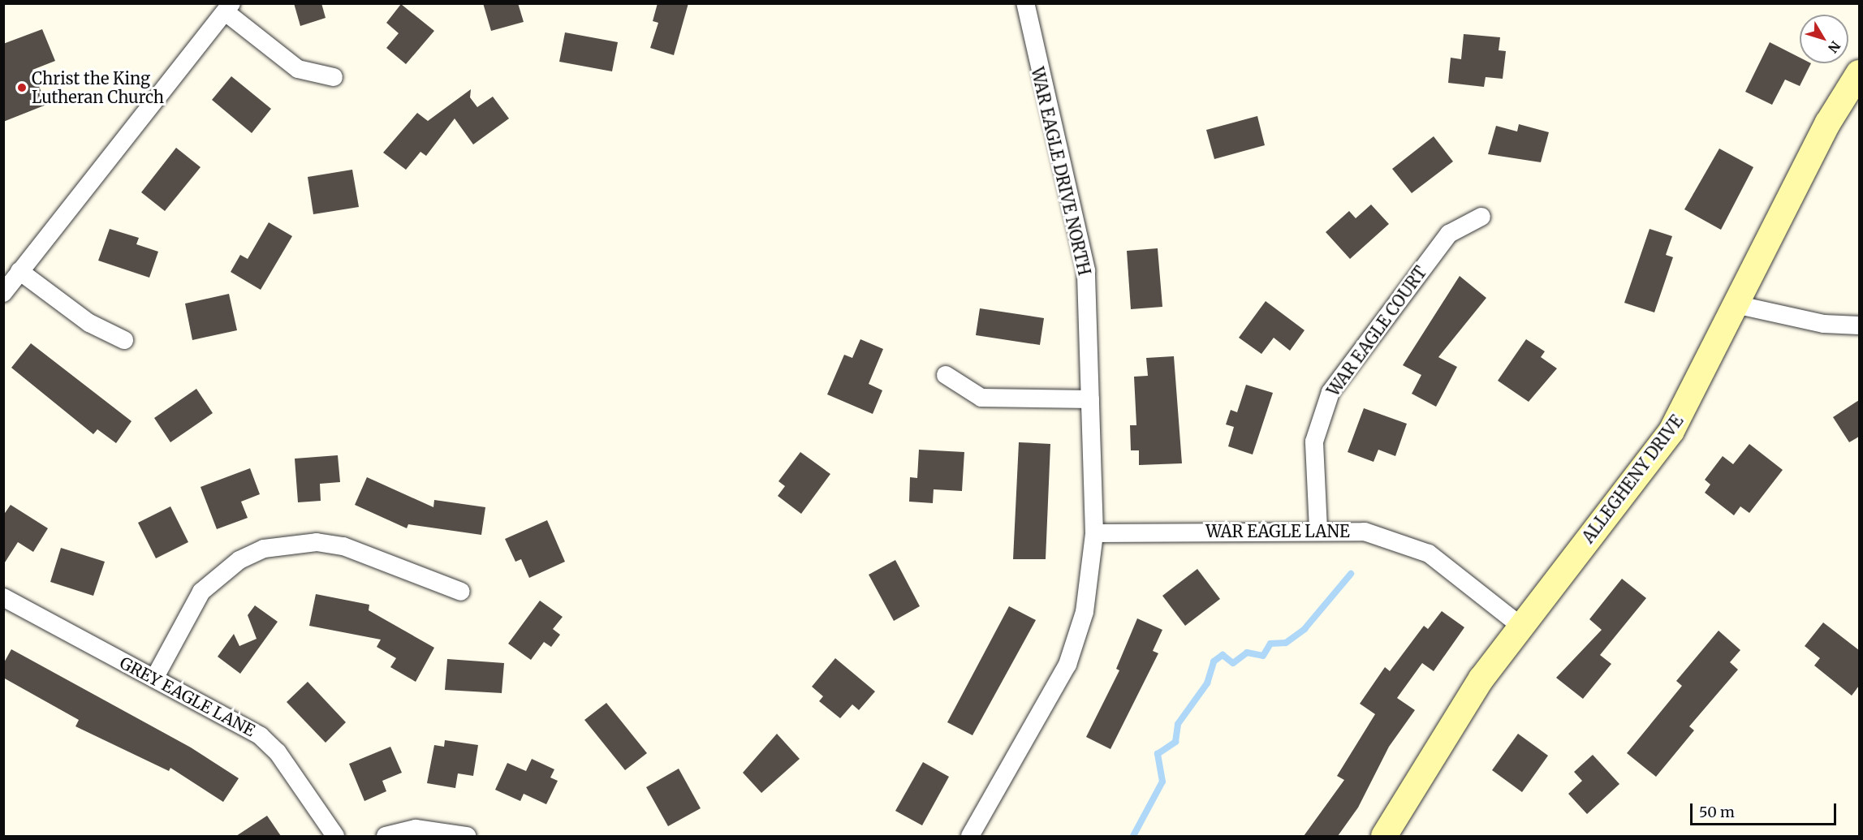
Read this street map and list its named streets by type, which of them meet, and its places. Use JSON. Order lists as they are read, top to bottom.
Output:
{
  "streets": {
    "street": [
      "WAR EAGLE DRIVE NORTH",
      "WAR EAGLE COURT",
      "ALLEGHENY DRIVE",
      "WAR EAGLE LANE",
      "GREY EAGLE LANE"
    ]
  },
  "crossings": [
    ["WAR EAGLE DRIVE NORTH", "WAR EAGLE LANE"],
    ["WAR EAGLE COURT", "WAR EAGLE LANE"],
    ["ALLEGHENY DRIVE", "WAR EAGLE LANE"]
  ],
  "places": ["Christ the King Lutheran Church"],
  "scale_bar": "50 m",
  "north": "bottom right"
}
